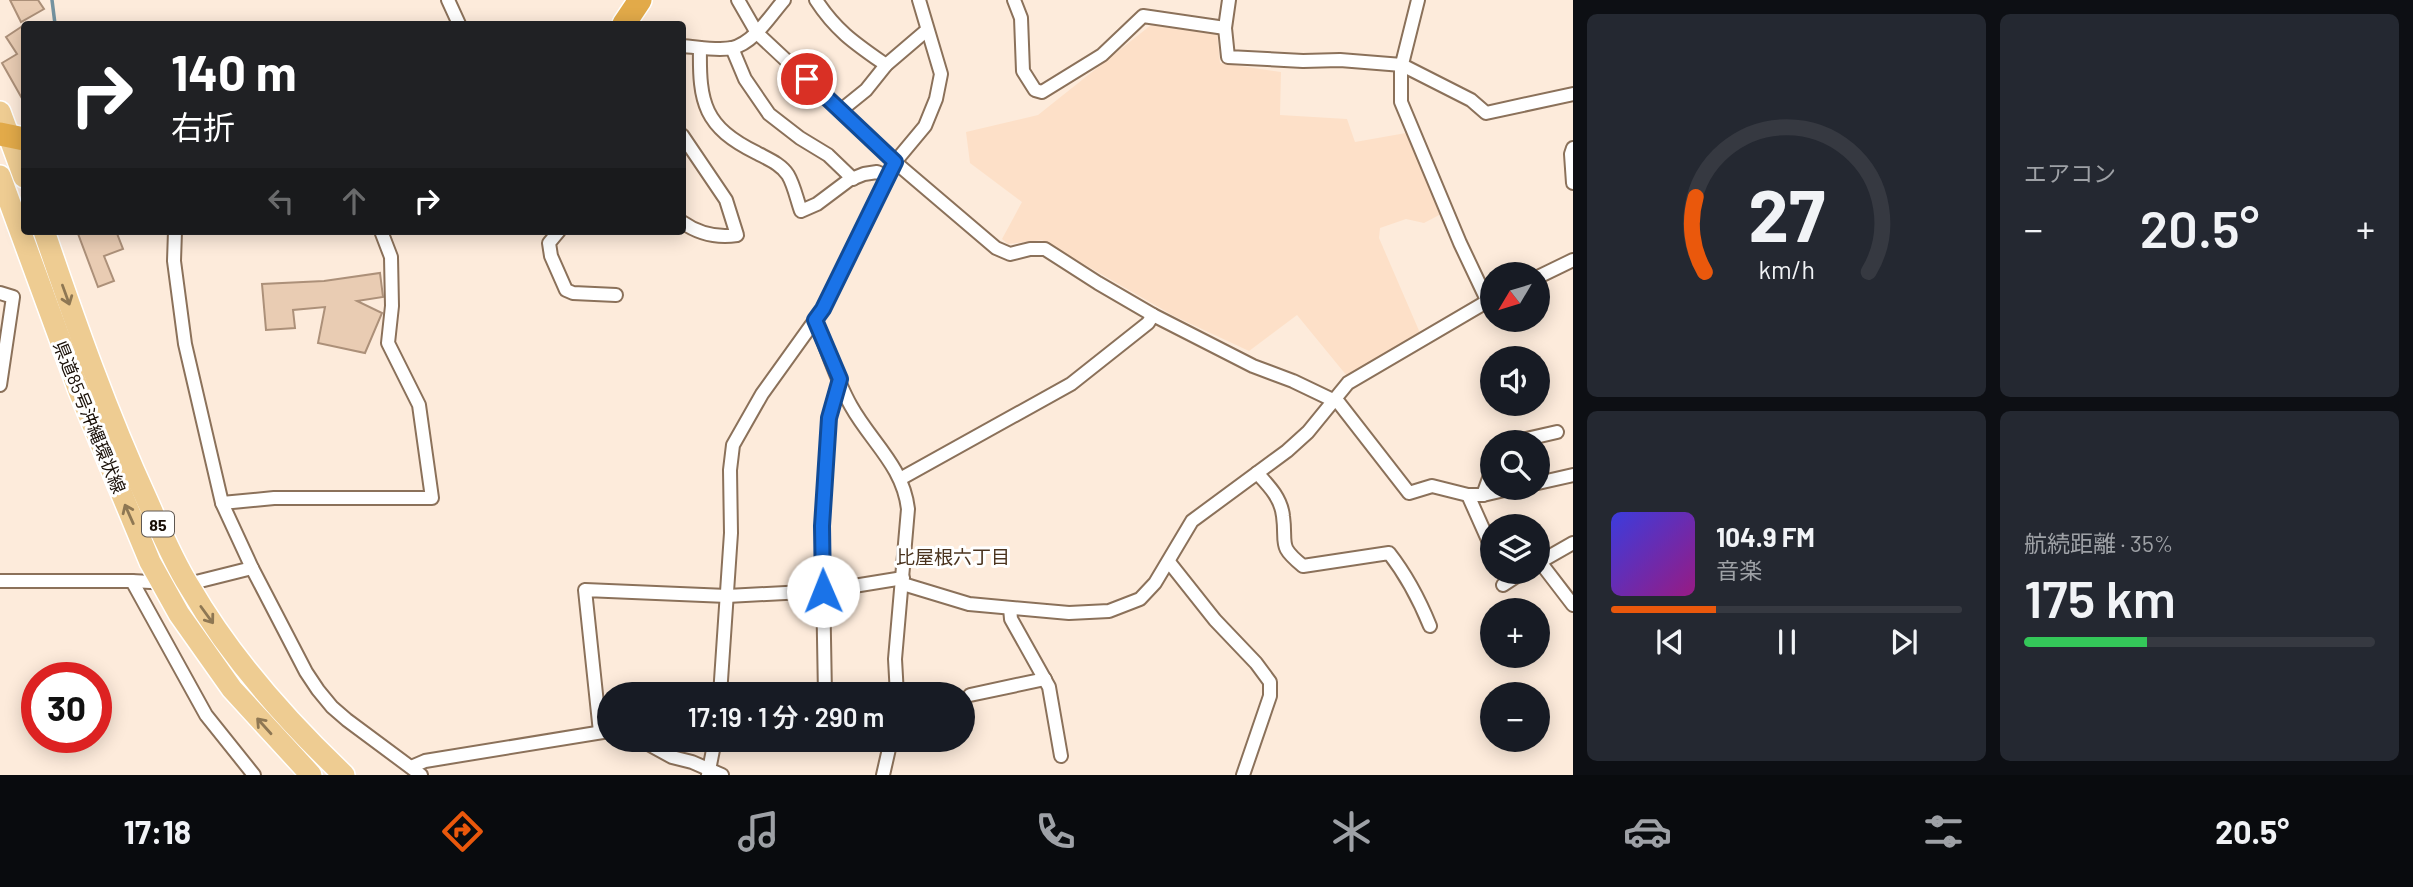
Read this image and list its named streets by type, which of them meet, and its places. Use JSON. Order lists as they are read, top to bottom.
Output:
{
  "streets": {
    "main road": ["県道85号沖縄環状線", "85"]
  },
  "districts": ["比屋根六丁目"],
  "north": "bottom left",
  "page": {
    "tile": [
      "エアコン",
      ["航続距離 · 35%", "175 km"]
    ],
    "turn": ["140 m", "右折"],
    "heat": ["−", "20.5°", "+"],
    "map_buttons": ["+", "−"],
    "song": ["104.9 FM", "音楽"],
    "limit": "30",
    "trip": "17:19 · 1 分 · 290 m",
    "tabs": ["17:18", "20.5°"],
    "gauge": ["27", "km/h"]
  }
}
